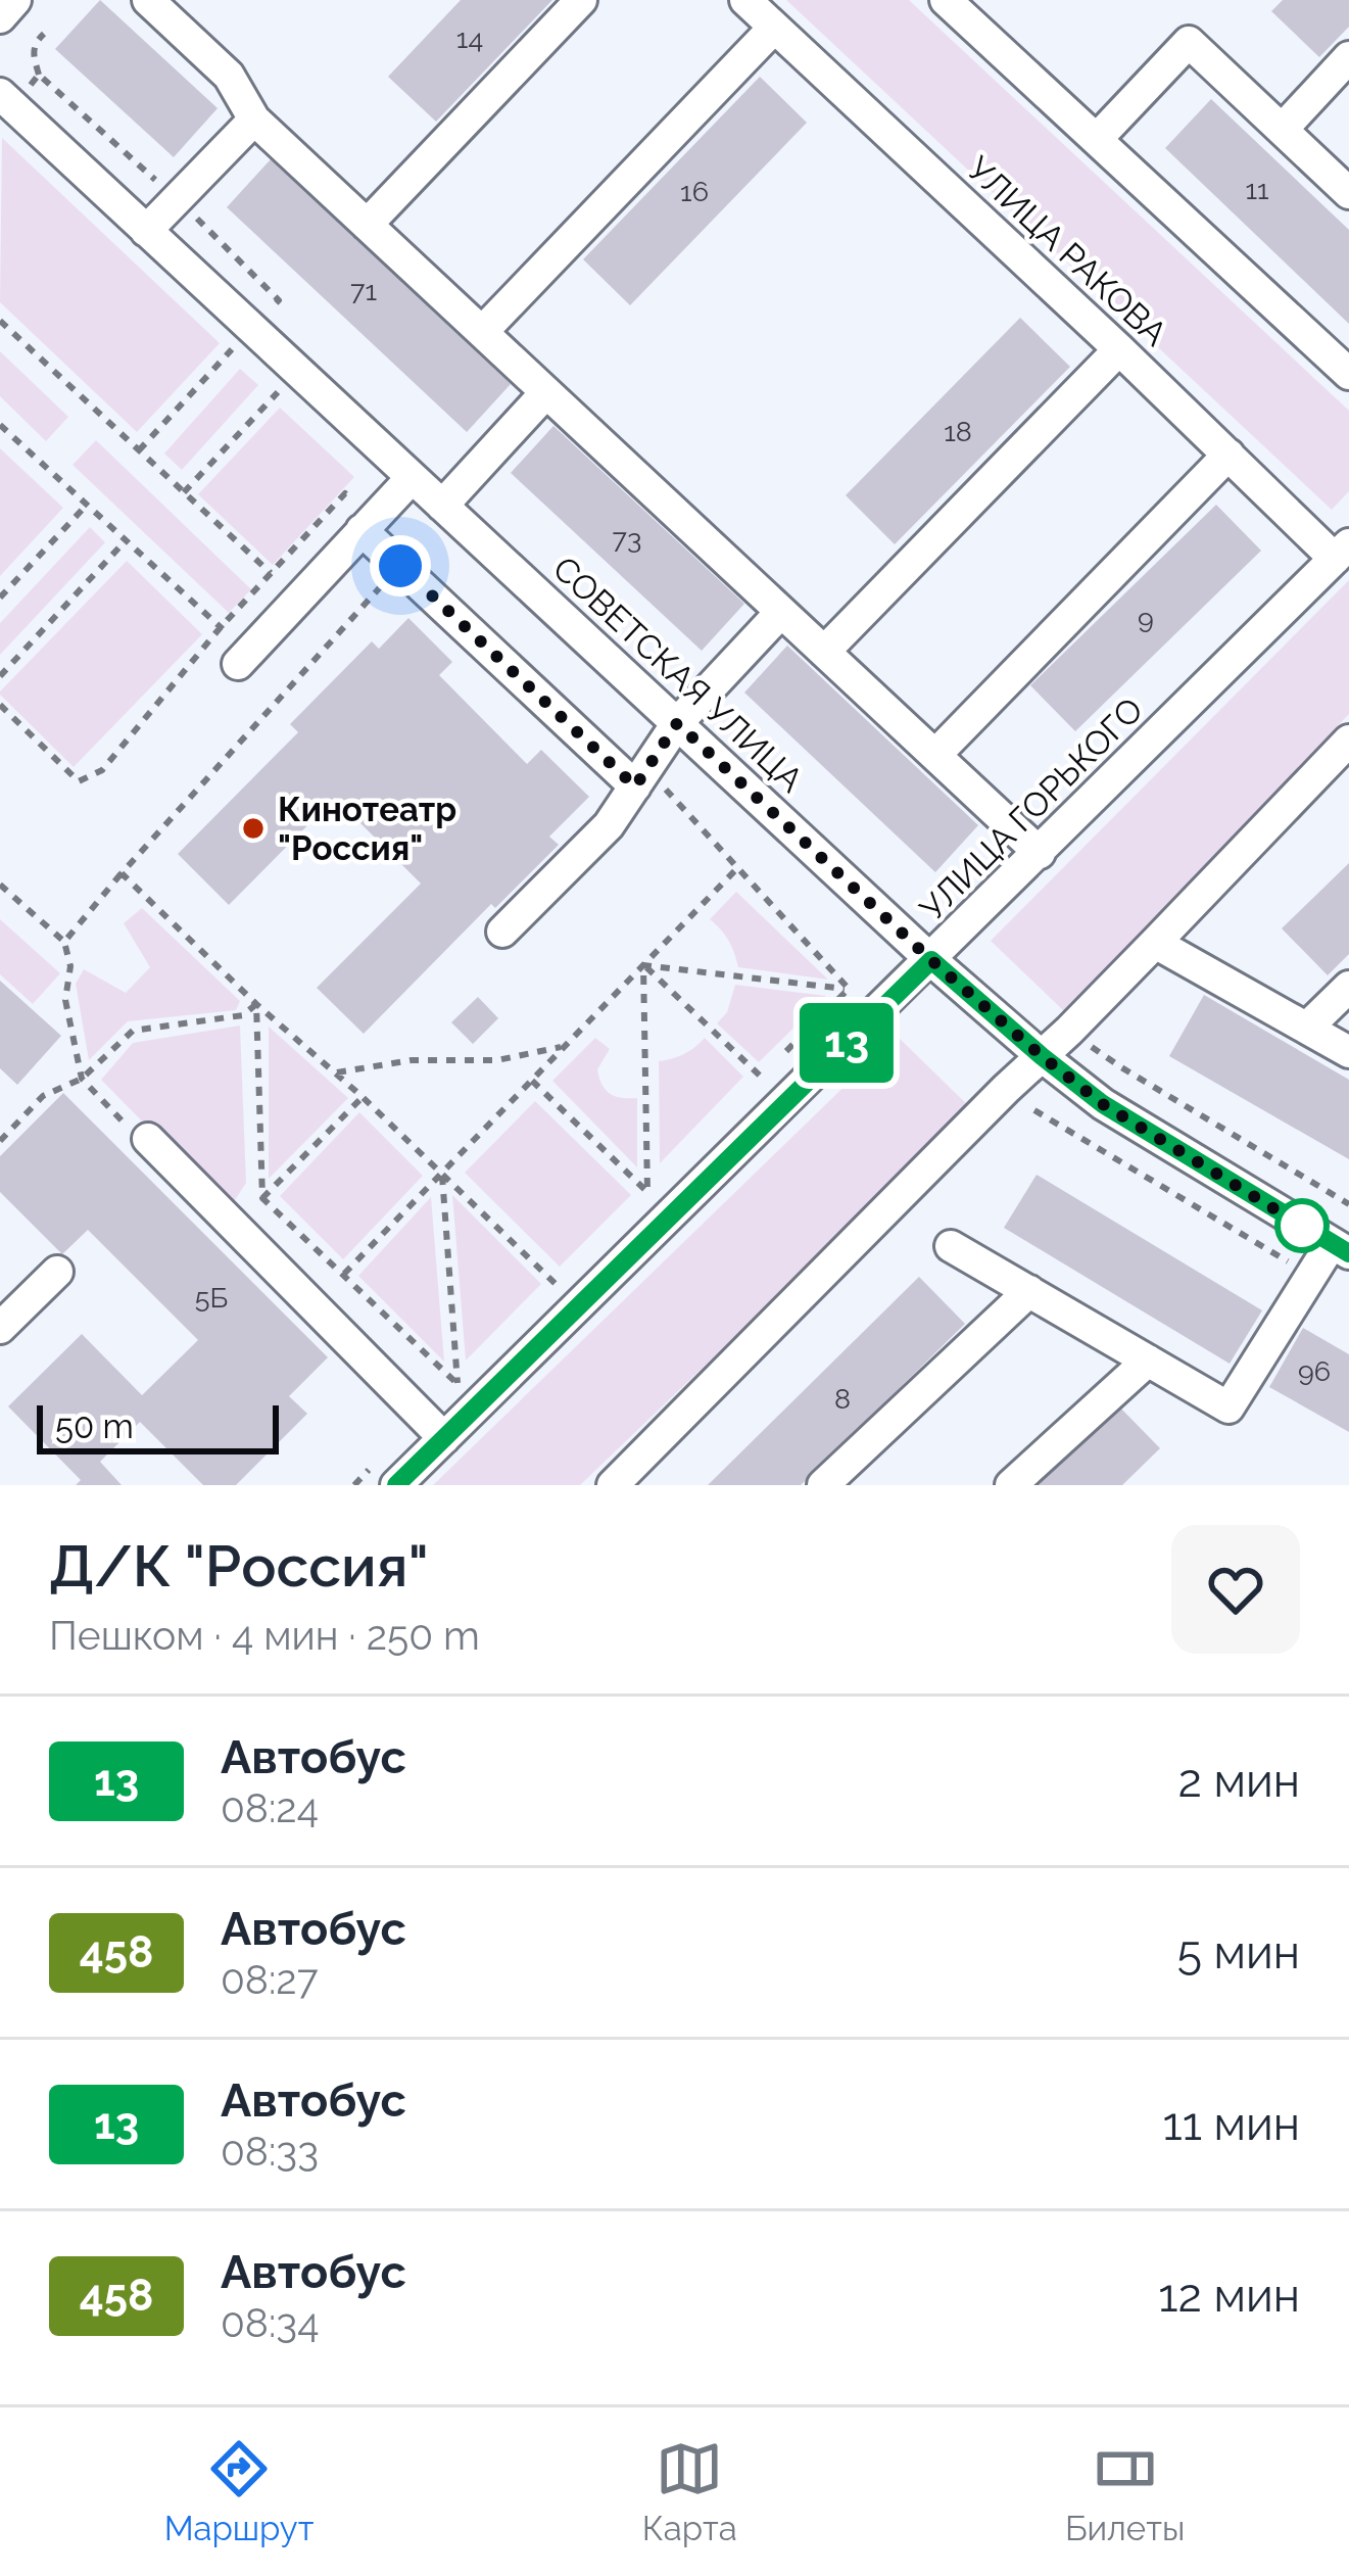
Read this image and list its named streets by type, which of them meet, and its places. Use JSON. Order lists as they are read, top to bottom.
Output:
{
  "streets": {
    "street": ["УЛИЦА РАКОВА", "СОВЕТСКАЯ УЛИЦА", "УЛИЦА ГОРЬКОГО"]
  },
  "crossings": [
    ["УЛИЦА РАКОВА", "УЛИЦА ГОРЬКОГО"],
    ["СОВЕТСКАЯ УЛИЦА", "УЛИЦА ГОРЬКОГО"]
  ],
  "places": ["Кинотеатр \"Россия\""],
  "lines": ["bus line 13"],
  "house_numbers": [
    "14",
    "11",
    "16",
    "71",
    "18",
    "73",
    "9",
    "5Б",
    "96",
    "8"
  ],
  "scale_bar": "50 m",
  "page": {
    "on_map": "13",
    "scale": "50 m",
    "heading": ["Д/К \"Россия\"", "Пешком · 4 мин · 250 m"],
    "list": [
      {
        "mark": "13",
        "name": "Автобус",
        "note": "08:24",
        "value": "2 мин"
      },
      {
        "mark": "458",
        "name": "Автобус",
        "note": "08:27",
        "value": "5 мин"
      },
      {
        "mark": "13",
        "name": "Автобус",
        "note": "08:33",
        "value": "11 мин"
      },
      {
        "mark": "458",
        "name": "Автобус",
        "note": "08:34",
        "value": "12 мин"
      }
    ],
    "tabs": ["Маршрут", "Карта", "Билеты"]
  }
}
